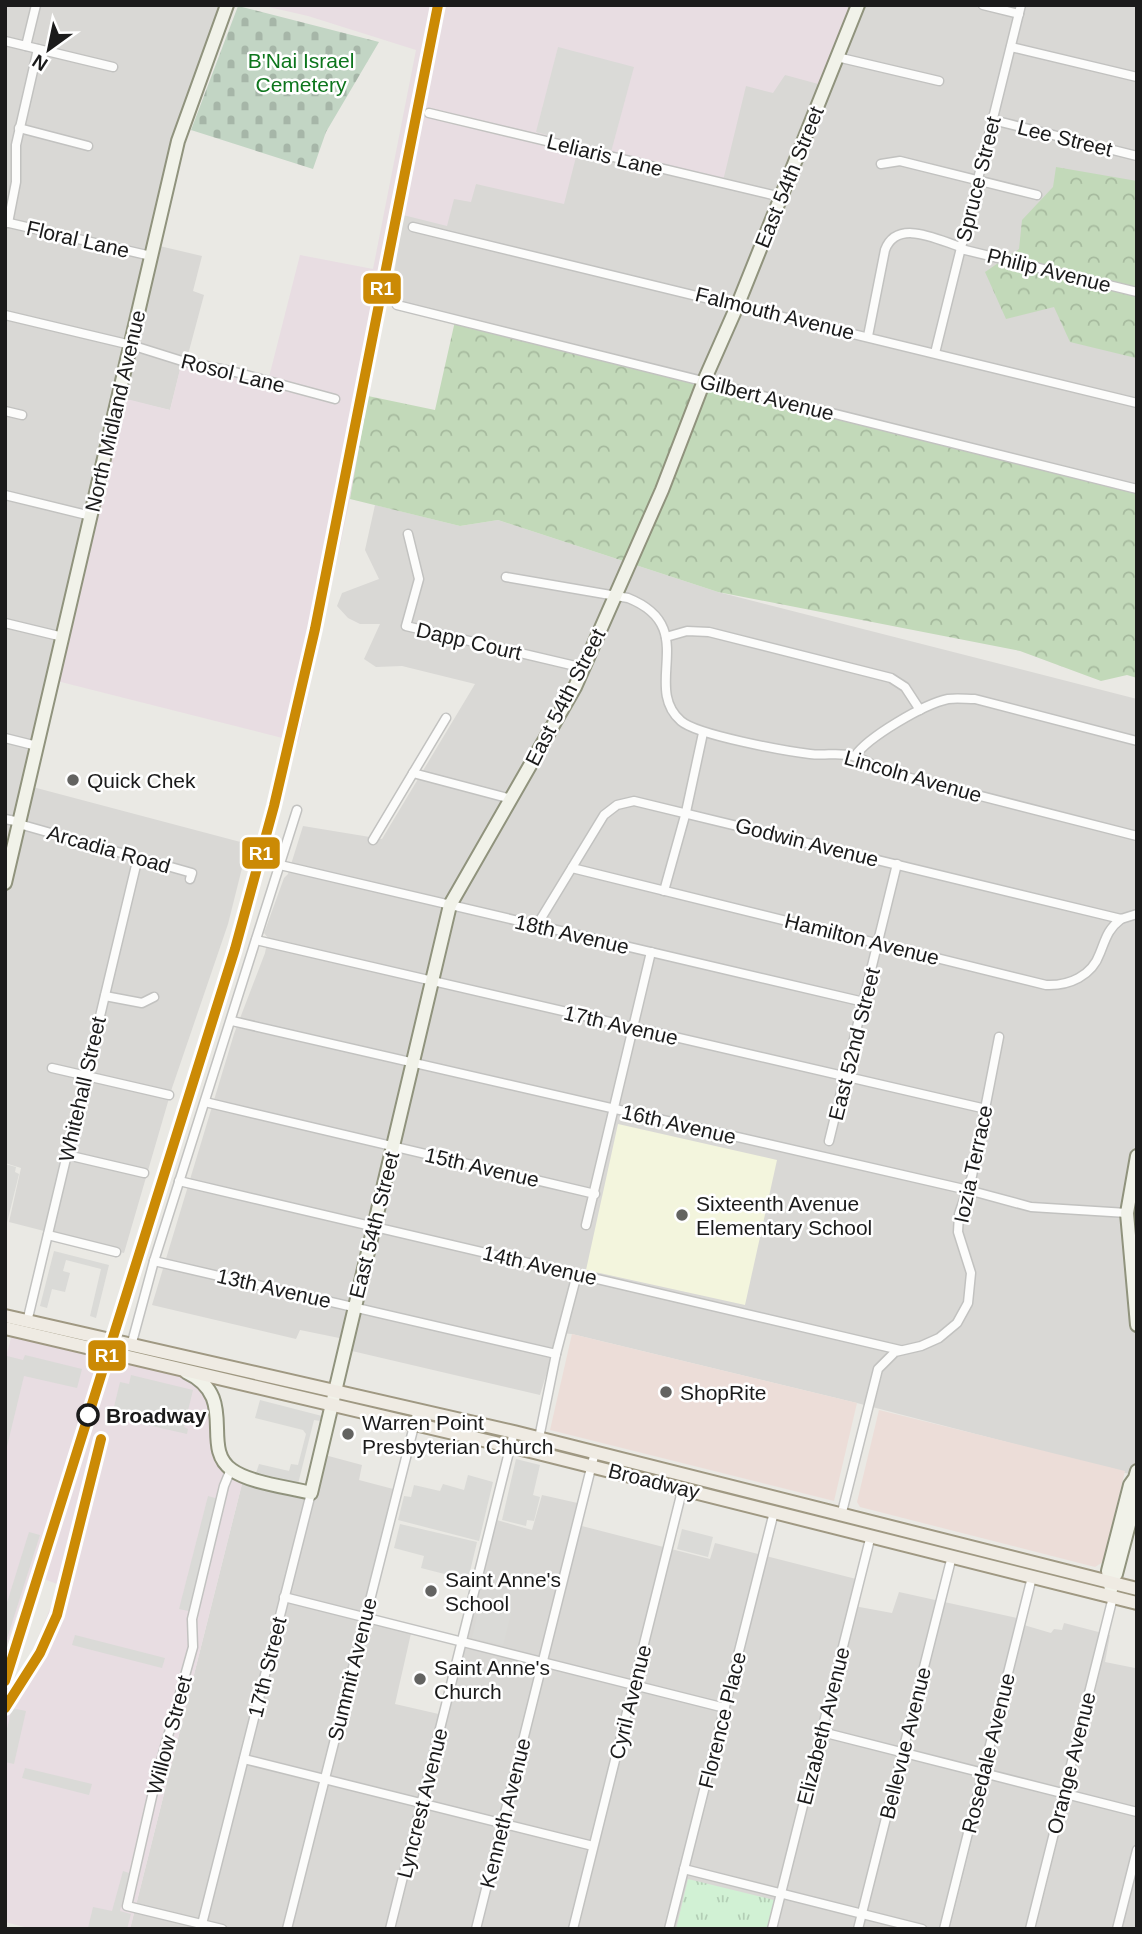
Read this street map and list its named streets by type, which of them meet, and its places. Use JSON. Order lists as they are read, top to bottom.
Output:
{
  "streets": {
    "main road": ["Broadway"],
    "street": [
      "Lee Street",
      "Leliaris Lane",
      "East 54th Street",
      "Spruce Street",
      "Floral Lane",
      "Philip Avenue",
      "Falmouth Avenue",
      "Rosol Lane",
      "Gilbert Avenue",
      "North Midland Avenue",
      "Dapp Court",
      "Lincoln Avenue",
      "Godwin Avenue",
      "Arcadia Road",
      "18th Avenue",
      "Hamilton Avenue",
      "17th Avenue",
      "East 52nd Street",
      "Whitehall Street",
      "16th Avenue",
      "Iozia Terrace",
      "15th Avenue",
      "14th Avenue",
      "13th Avenue",
      "17th Street",
      "Summit Avenue",
      "Cyril Avenue",
      "Florence Place",
      "Elizabeth Avenue",
      "Willow Street",
      "Bellevue Avenue",
      "Rosedale Avenue",
      "Orange Avenue",
      "Lyncrest Avenue",
      "Kenneth Avenue"
    ]
  },
  "crossings": [
    ["Lee Street", "Spruce Street"],
    ["Leliaris Lane", "East 54th Street"],
    ["East 54th Street", "Falmouth Avenue"],
    ["East 54th Street", "Gilbert Avenue"],
    ["East 54th Street", "Dapp Court"],
    ["East 54th Street", "18th Avenue"],
    ["East 54th Street", "17th Avenue"],
    ["East 54th Street", "16th Avenue"],
    ["East 54th Street", "15th Avenue"],
    ["East 54th Street", "14th Avenue"],
    ["East 54th Street", "13th Avenue"],
    ["East 54th Street", "Broadway"],
    ["East 54th Street", "17th Street"],
    ["Spruce Street", "Philip Avenue"],
    ["Spruce Street", "Falmouth Avenue"],
    ["Floral Lane", "North Midland Avenue"],
    ["Philip Avenue", "Falmouth Avenue"],
    ["Rosol Lane", "North Midland Avenue"],
    ["North Midland Avenue", "Arcadia Road"],
    ["Godwin Avenue", "18th Avenue"],
    ["Godwin Avenue", "Hamilton Avenue"],
    ["Godwin Avenue", "East 52nd Street"],
    ["Arcadia Road", "Whitehall Street"],
    ["18th Avenue", "East 52nd Street"],
    ["Hamilton Avenue", "East 52nd Street"],
    ["17th Avenue", "East 52nd Street"],
    ["17th Avenue", "Iozia Terrace"],
    ["Whitehall Street", "Broadway"],
    ["16th Avenue", "Iozia Terrace"],
    ["Iozia Terrace", "14th Avenue"],
    ["Broadway", "17th Street"],
    ["Broadway", "Summit Avenue"],
    ["Broadway", "Cyril Avenue"],
    ["Broadway", "Florence Place"],
    ["Broadway", "Elizabeth Avenue"],
    ["Broadway", "Bellevue Avenue"],
    ["Broadway", "Rosedale Avenue"],
    ["Broadway", "Orange Avenue"],
    ["Broadway", "Lyncrest Avenue"],
    ["Broadway", "Kenneth Avenue"],
    ["17th Street", "Willow Street"]
  ],
  "parks": ["B'Nai Israel Cemetery"],
  "places": [
    "Quick Chek",
    "Sixteenth Avenue Elementary School",
    "ShopRite",
    "Broadway",
    "Warren Point Presbyterian Church",
    "Saint Anne's School",
    "Saint Anne's Church"
  ],
  "lines": ["transit line R1"],
  "north": "bottom left"
}
